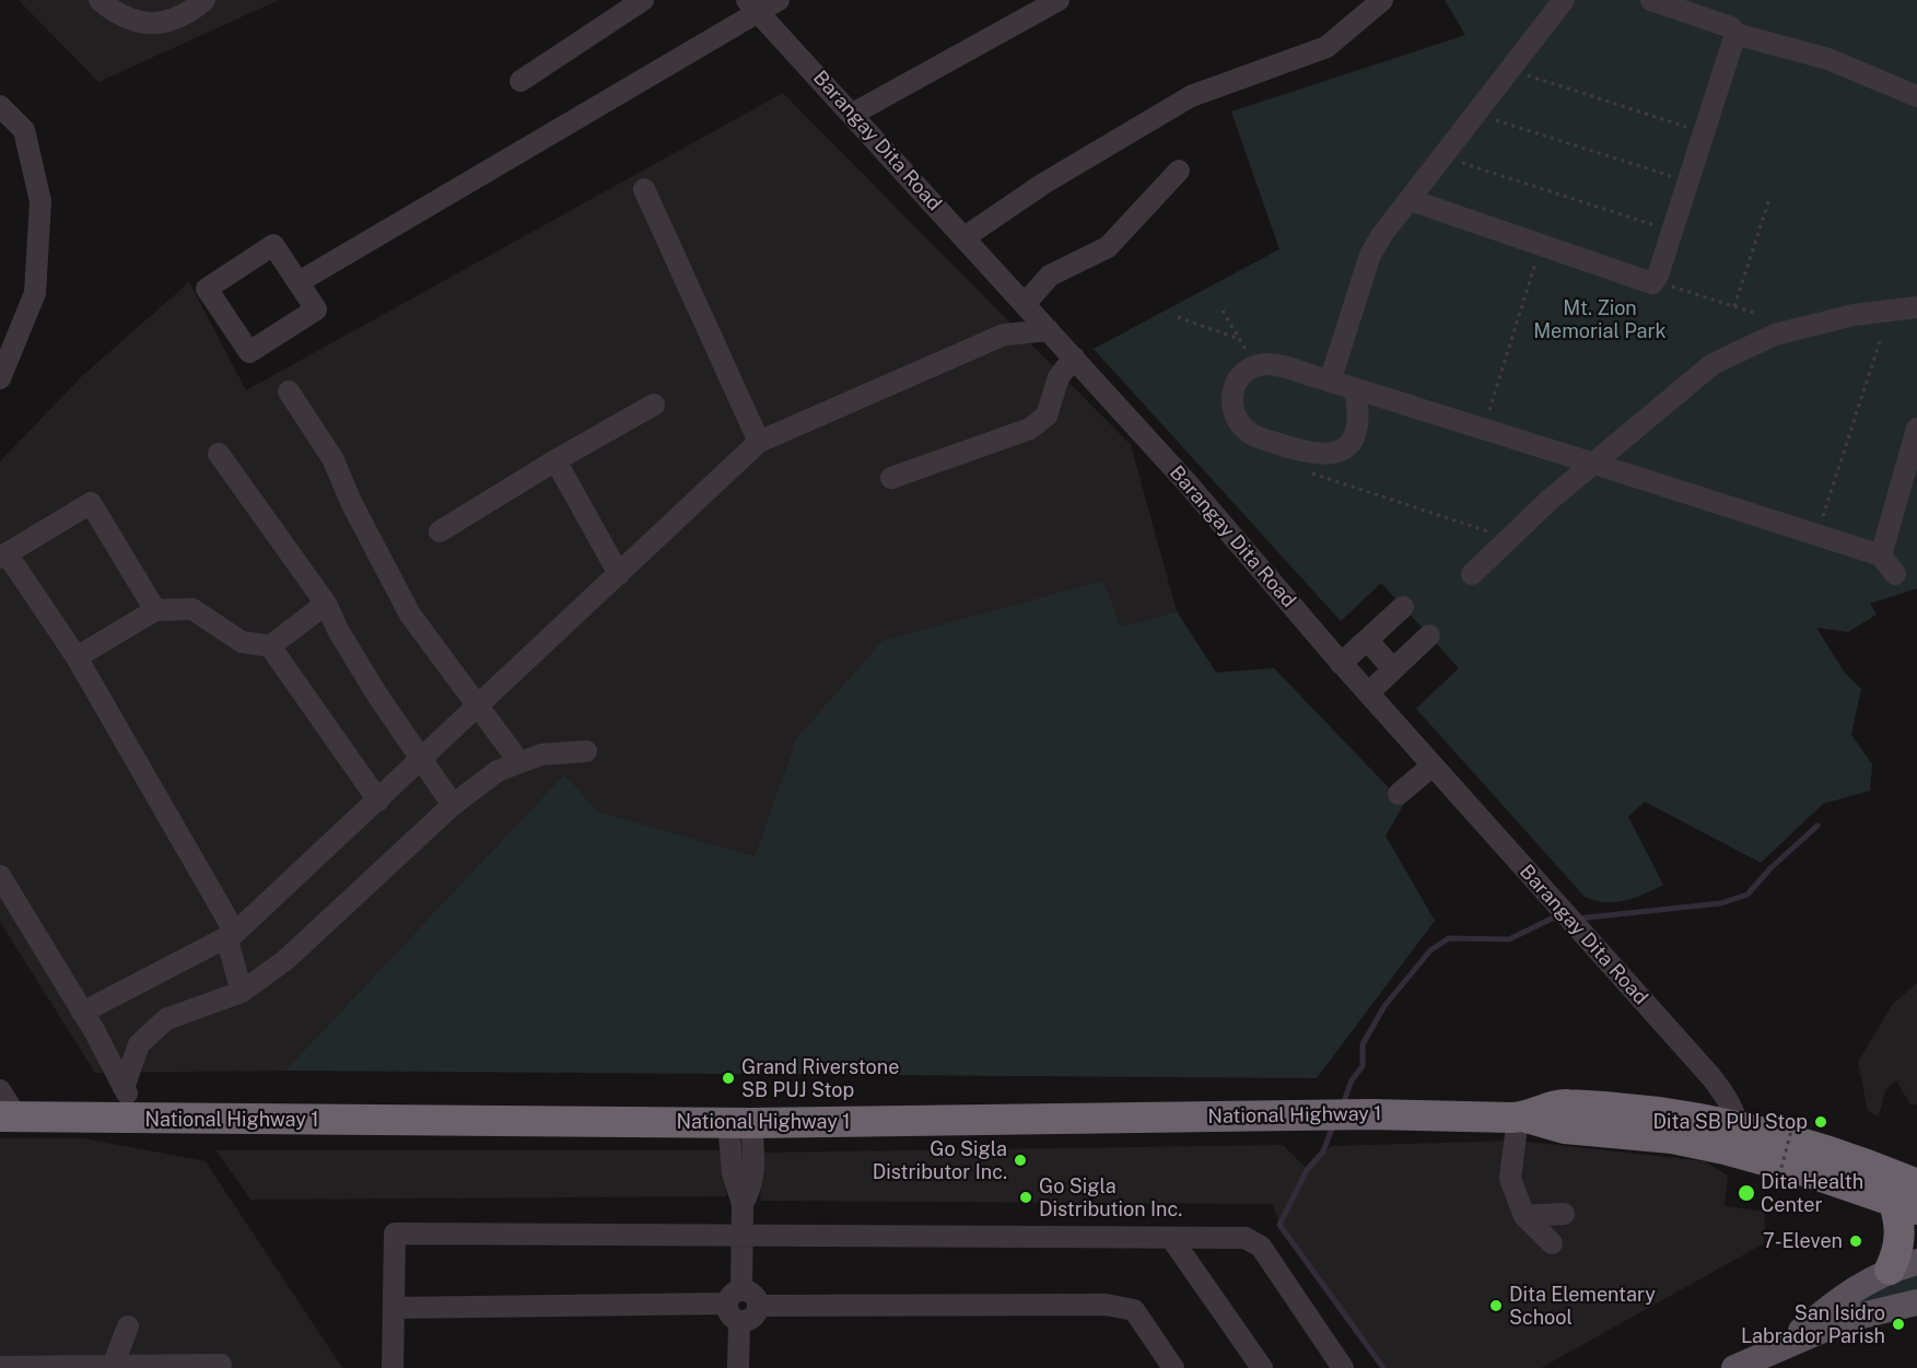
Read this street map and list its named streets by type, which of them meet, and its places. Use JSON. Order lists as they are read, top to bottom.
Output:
{
  "streets": {
    "highway": ["National Highway 1"],
    "street": ["Barangay Dita Road"]
  },
  "crossings": [
    ["Barangay Dita Road", "National Highway 1"]
  ],
  "parks": ["Mt. Zion Memorial Park"],
  "places": [
    "Grand Riverstone SB PUJ Stop",
    "Dita SB PUJ Stop",
    "Go Sigla Distributor Inc.",
    "Dita Health Center",
    "Go Sigla Distribution Inc.",
    "7-Eleven",
    "Dita Elementary School",
    "San Isidro Labrador Parish"
  ]
}
